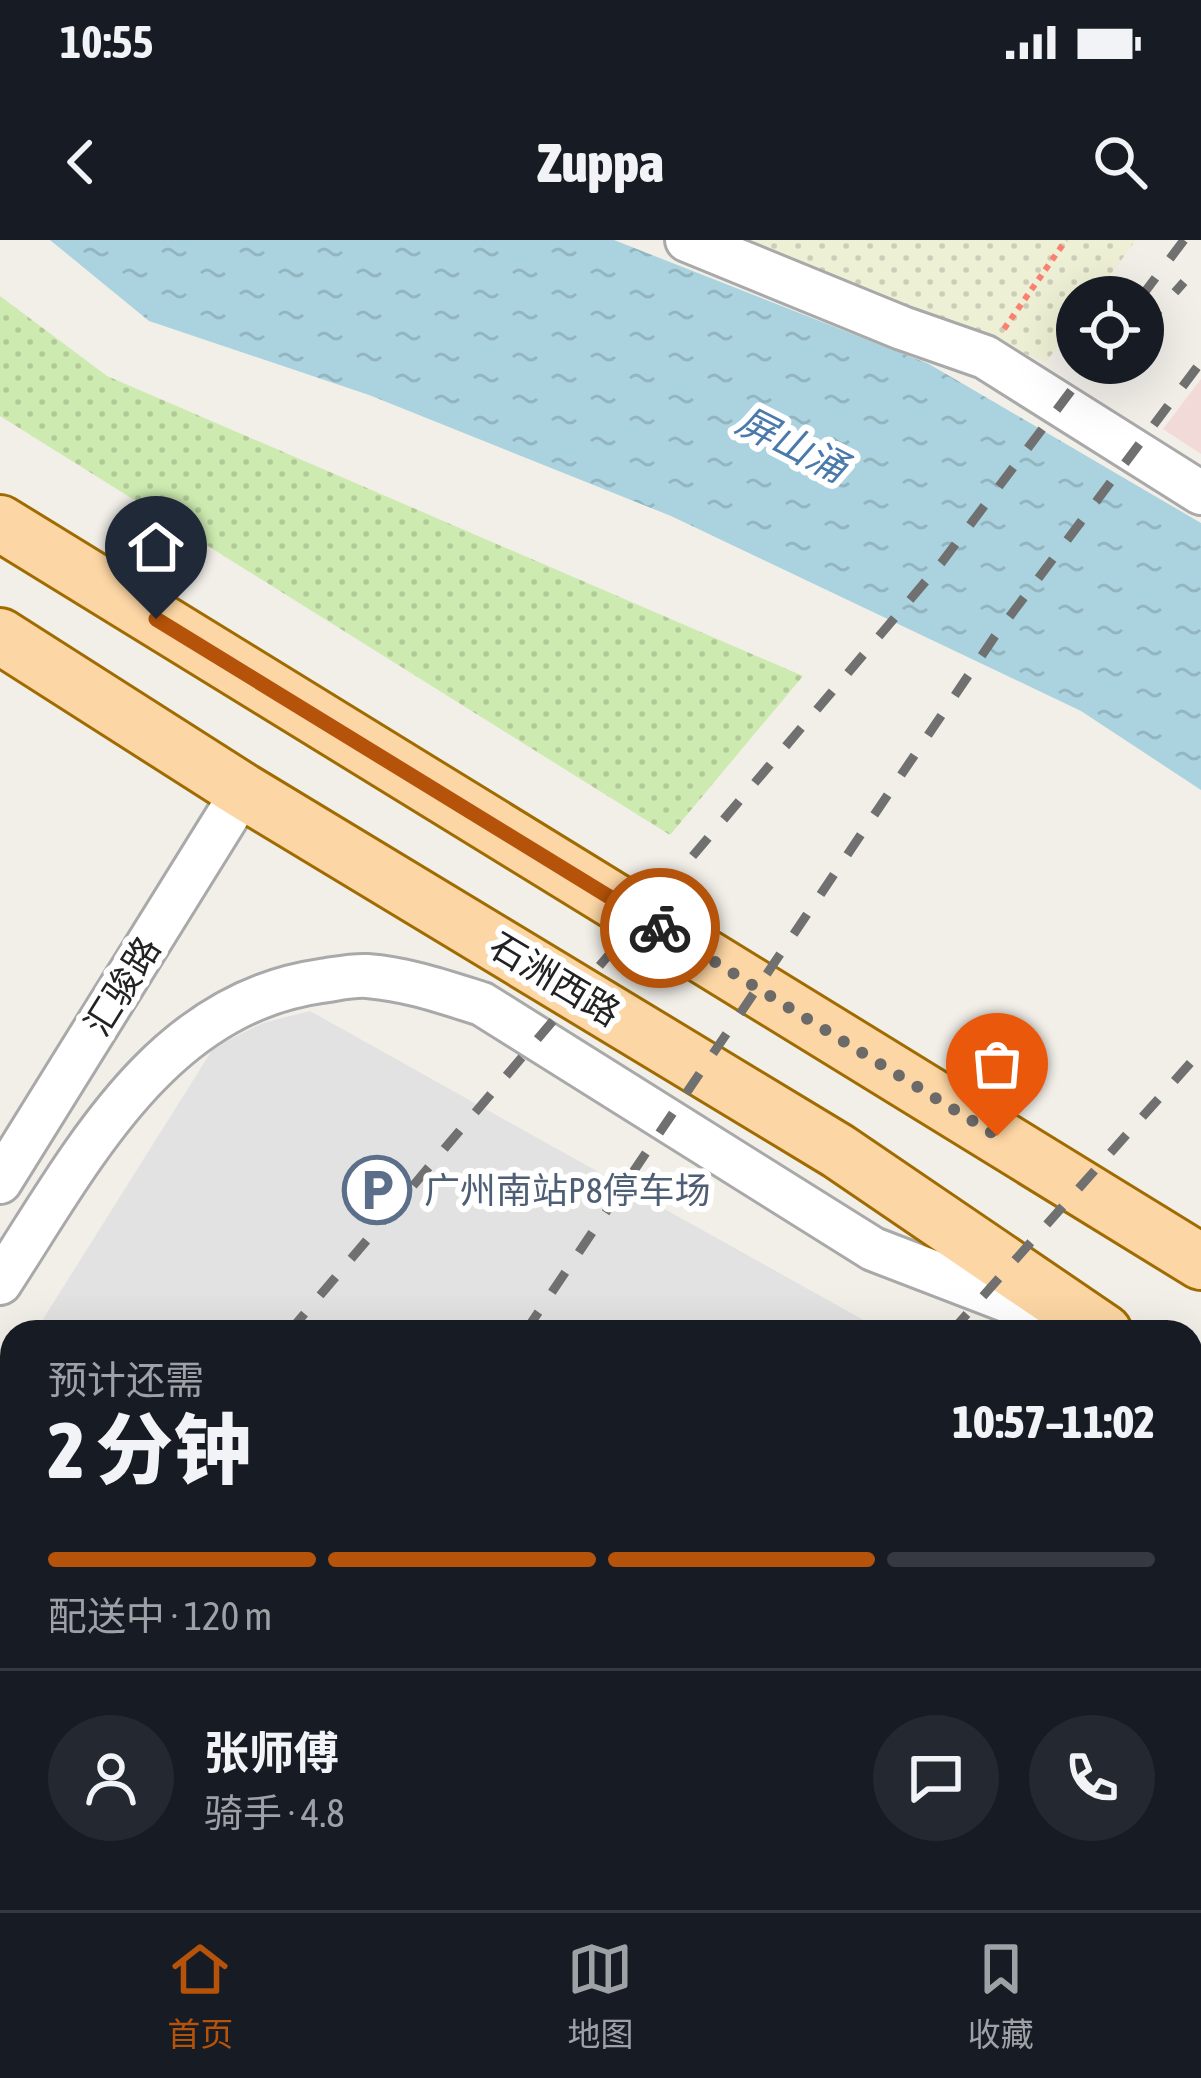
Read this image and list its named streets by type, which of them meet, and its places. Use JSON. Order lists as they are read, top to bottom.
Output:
{
  "streets": {
    "main road": ["石洲西路"],
    "street": ["汇骏路"]
  },
  "crossings": [
    ["石洲西路", "汇骏路"]
  ],
  "water": ["屏山涌"],
  "places": {
    "parking": ["广州南站P8停车场"]
  },
  "page": {
    "status": "10:55",
    "header": "Zuppa",
    "heading": ["2 分钟", "预计还需", "10:57–11:02"],
    "panel": ["张师傅", "骑手 · 4.8"],
    "bar": "配送中 · 120 m",
    "tabs": ["首页", "地图", "收藏"]
  }
}
